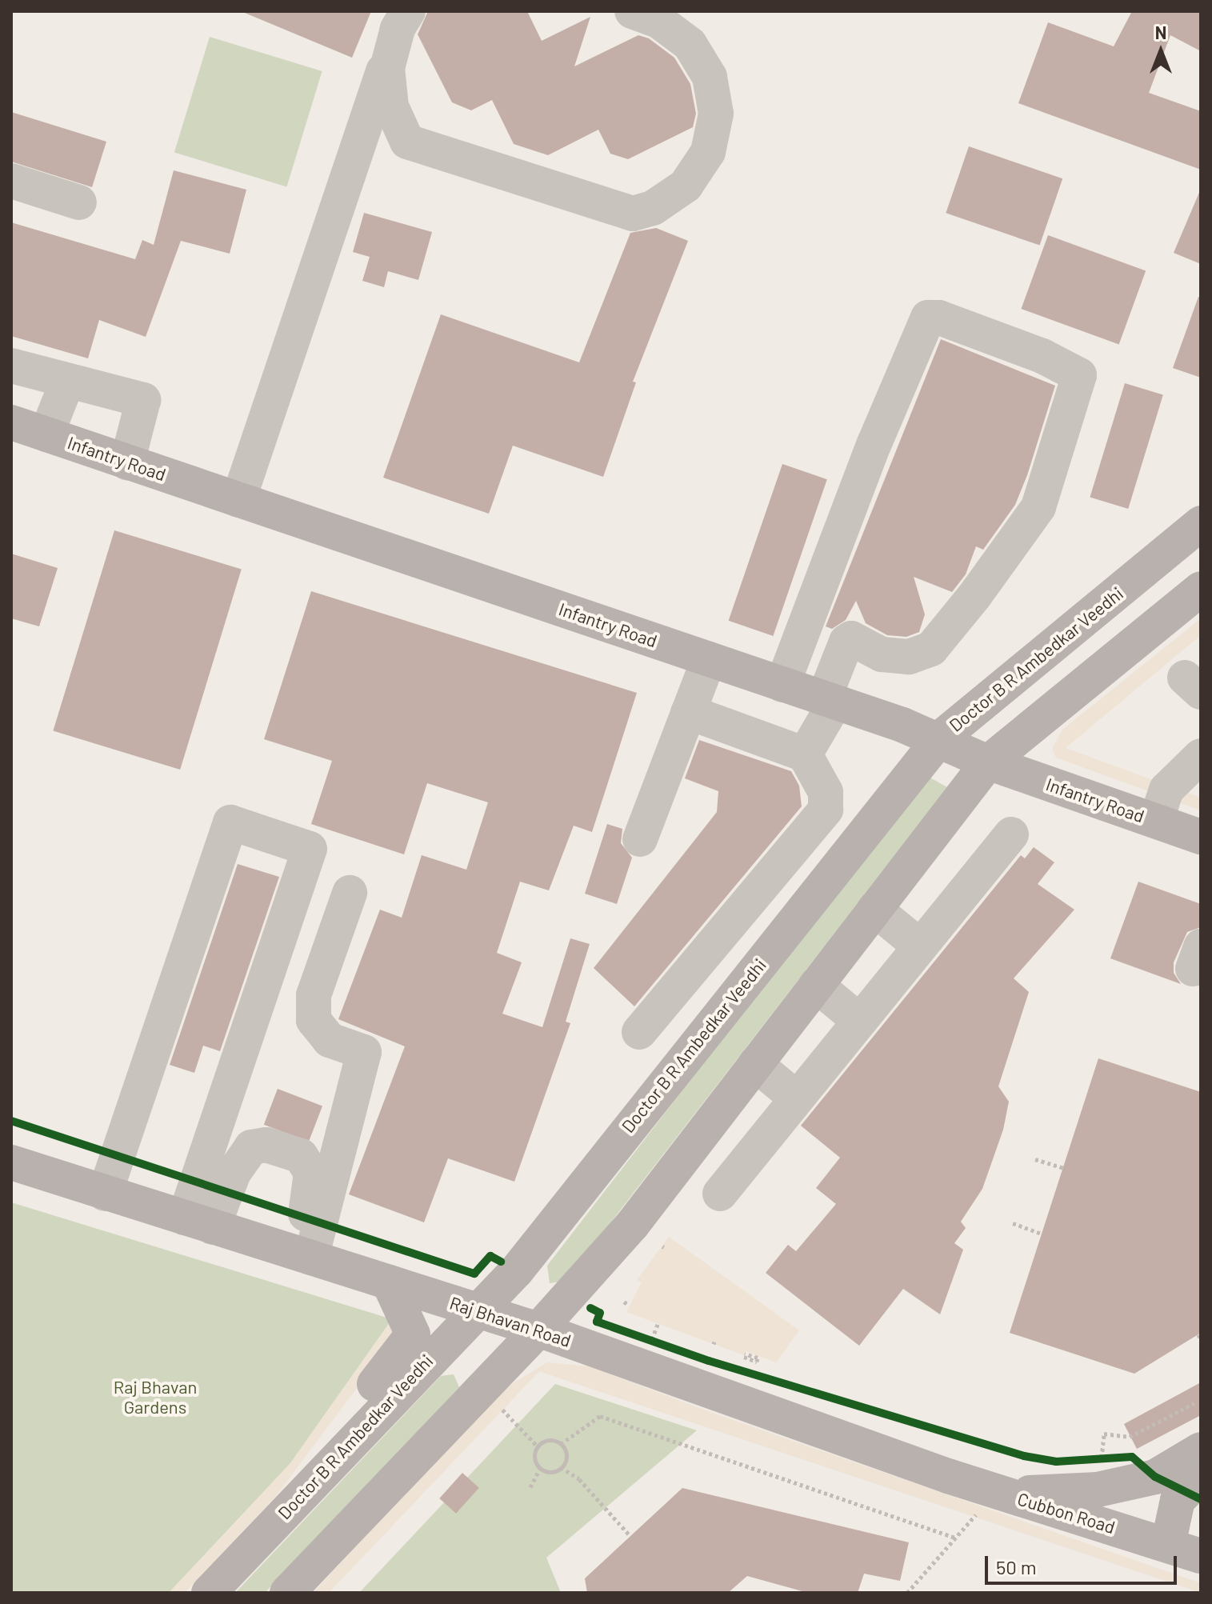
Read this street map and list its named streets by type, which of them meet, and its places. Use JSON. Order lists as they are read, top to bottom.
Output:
{
  "streets": {
    "main road": [
      "Infantry Road",
      "Doctor B R Ambedkar Veedhi",
      "Raj Bhavan Road",
      "Cubbon Road"
    ]
  },
  "crossings": [
    ["Infantry Road", "Doctor B R Ambedkar Veedhi"],
    ["Doctor B R Ambedkar Veedhi", "Raj Bhavan Road"],
    ["Raj Bhavan Road", "Cubbon Road"]
  ],
  "parks": ["Raj Bhavan Gardens"],
  "scale_bar": "50 m",
  "north": "top"
}
